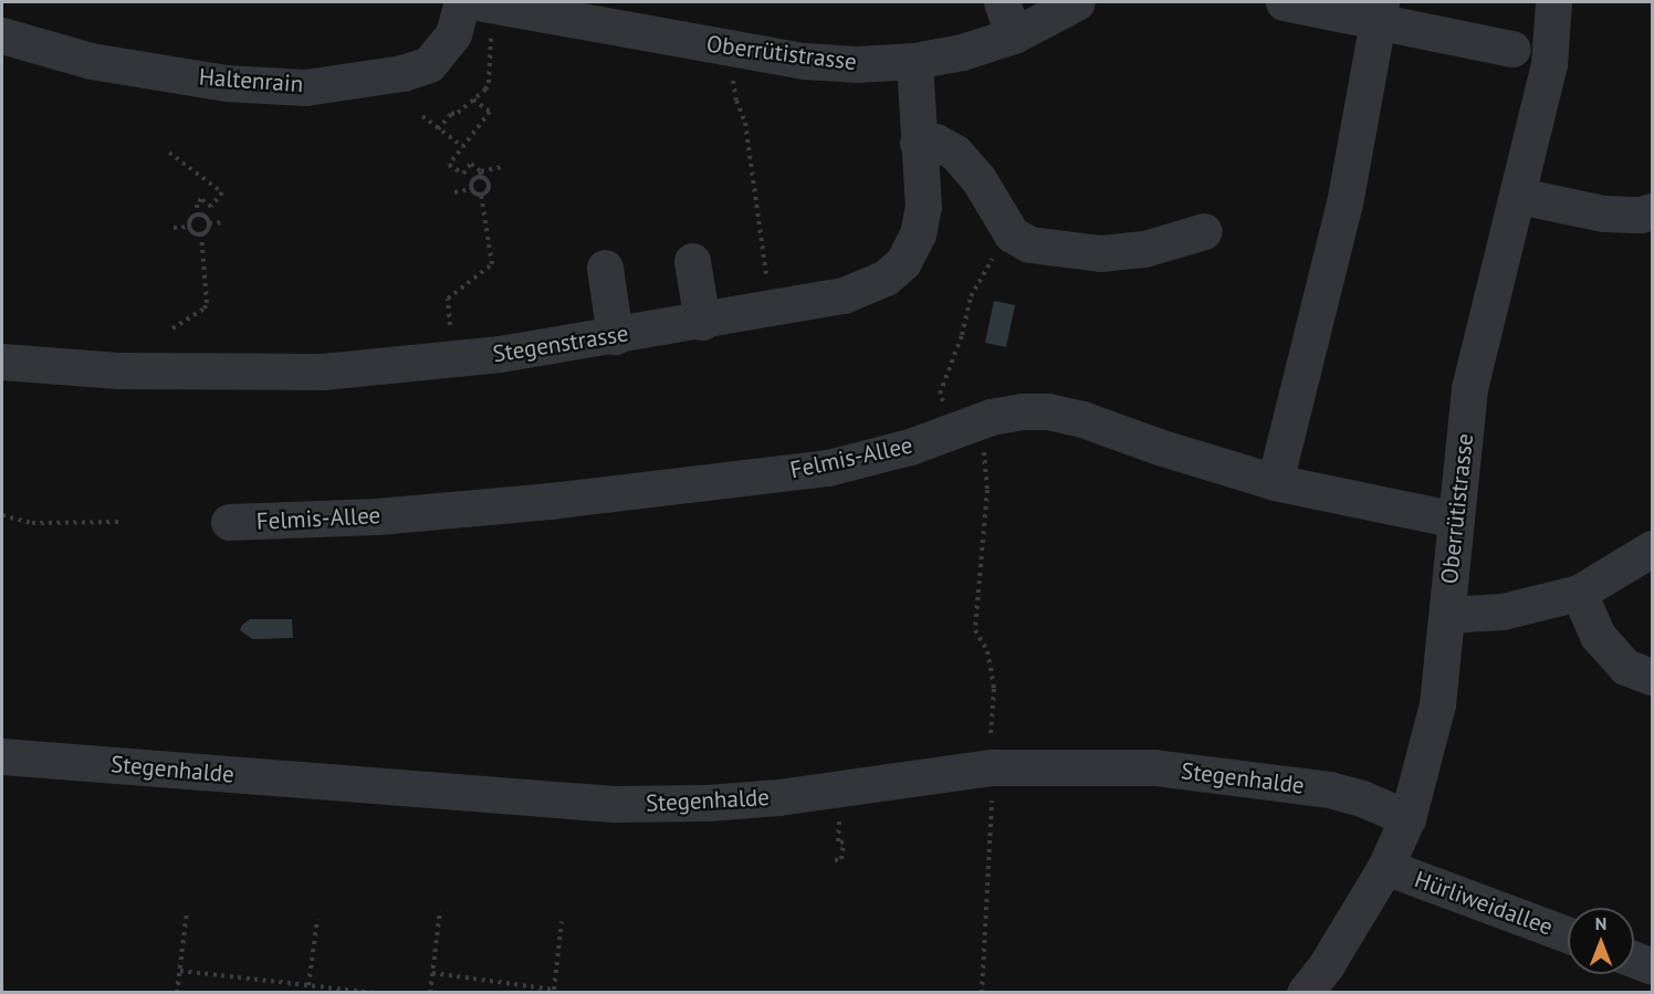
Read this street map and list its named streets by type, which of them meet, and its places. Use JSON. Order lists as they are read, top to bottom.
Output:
{
  "streets": {
    "street": [
      "Oberrütistrasse",
      "Haltenrain",
      "Stegenstrasse",
      "Felmis-Allee",
      "Stegenhalde",
      "Hürliweidallee"
    ]
  },
  "crossings": [
    ["Oberrütistrasse", "Stegenstrasse"],
    ["Oberrütistrasse", "Felmis-Allee"],
    ["Oberrütistrasse", "Stegenhalde"],
    ["Oberrütistrasse", "Hürliweidallee"]
  ],
  "north": "top"
}
